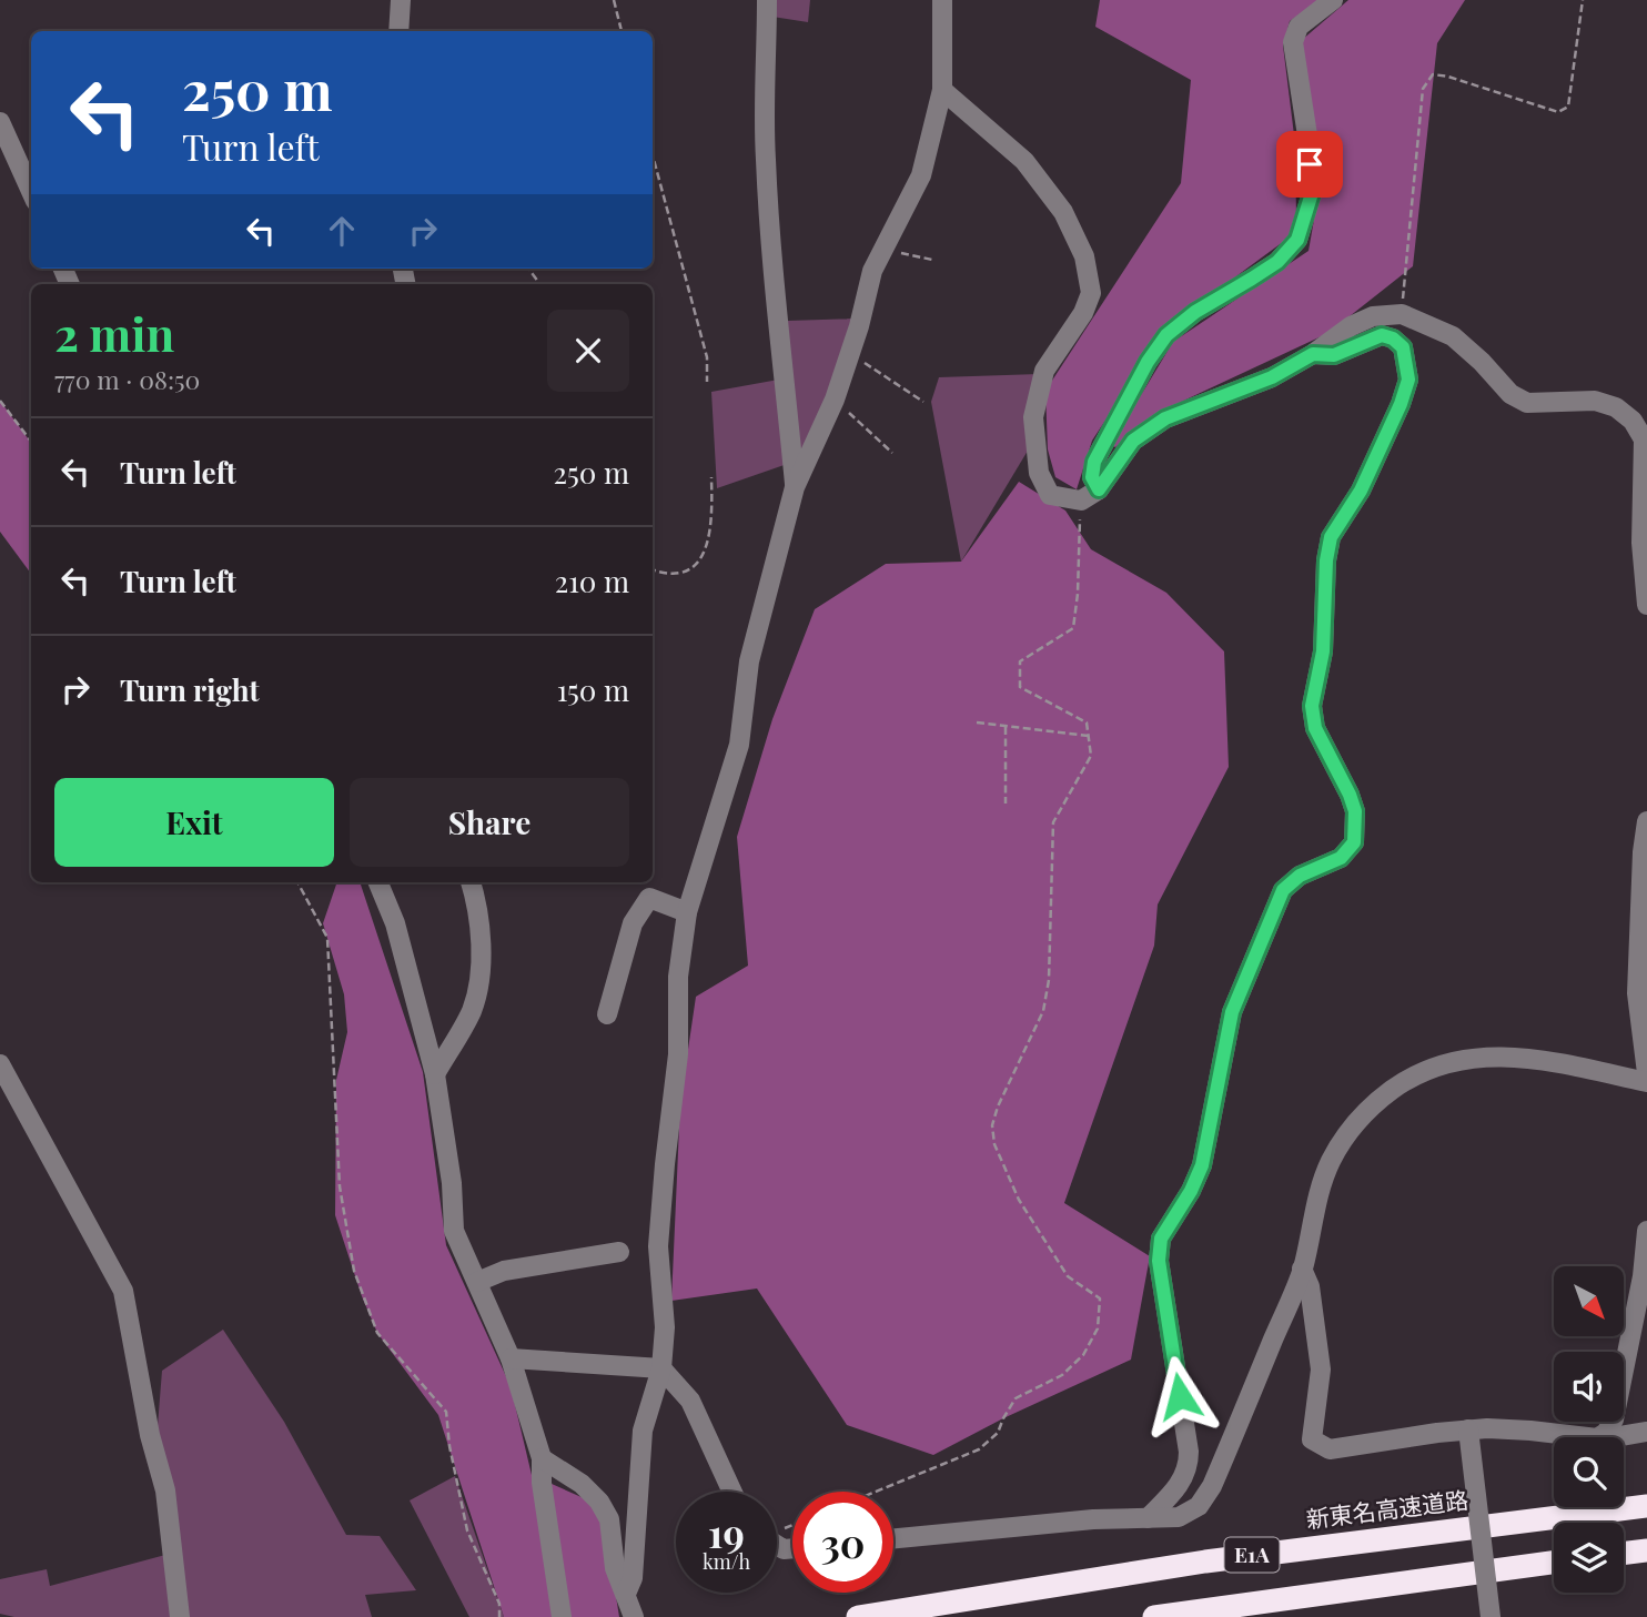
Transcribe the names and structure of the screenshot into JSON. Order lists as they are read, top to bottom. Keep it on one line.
{"streets":{"highway":["新東名高速道路","E1A"]},"north":"bottom right","page":{"turn":["250 m","Turn left"],"heading":["2 min","770 m · 08:50"],"list":[{"name":"Turn left","value":"250 m"},{"name":"Turn left","value":"210 m"},{"name":"Turn right","value":"150 m"}],"buttons":["Exit","Share"],"speed":"19 km/h","limit":"30"}}
